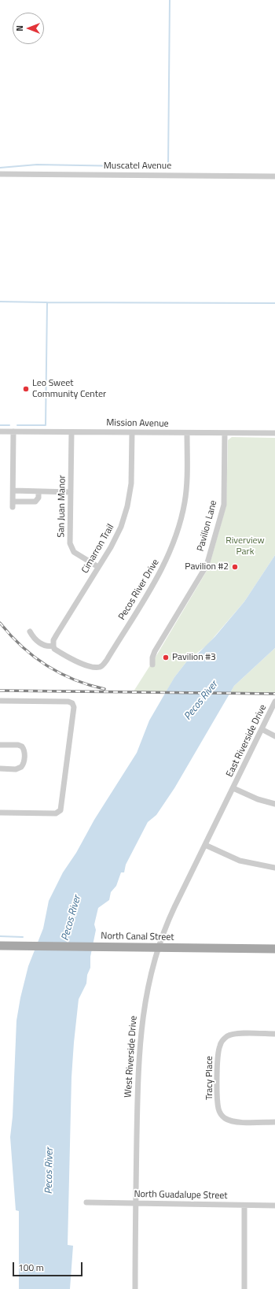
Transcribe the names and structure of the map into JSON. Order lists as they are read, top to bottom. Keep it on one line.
{"streets":{"main road":["North Canal Street"],"street":["Muscatel Avenue","Mission Avenue","San Juan Manor","Pavilion Lane","Cimarron Trail","Pecos River Drive","East Riverside Drive","West Riverside Drive","Tracy Place","North Guadalupe Street"]},"crossings":[["Mission Avenue","San Juan Manor"],["Mission Avenue","Pavilion Lane"],["Mission Avenue","Cimarron Trail"],["Mission Avenue","Pecos River Drive"],["San Juan Manor","Cimarron Trail"],["Cimarron Trail","Pecos River Drive"],["East Riverside Drive","West Riverside Drive"],["North Canal Street","West Riverside Drive"],["West Riverside Drive","North Guadalupe Street"]],"water":["Pecos River"],"parks":["Riverview Park"],"places":["Leo Sweet Community Center","Pavilion #2","Pavilion #3"],"scale_bar":"100 m","north":"left"}
